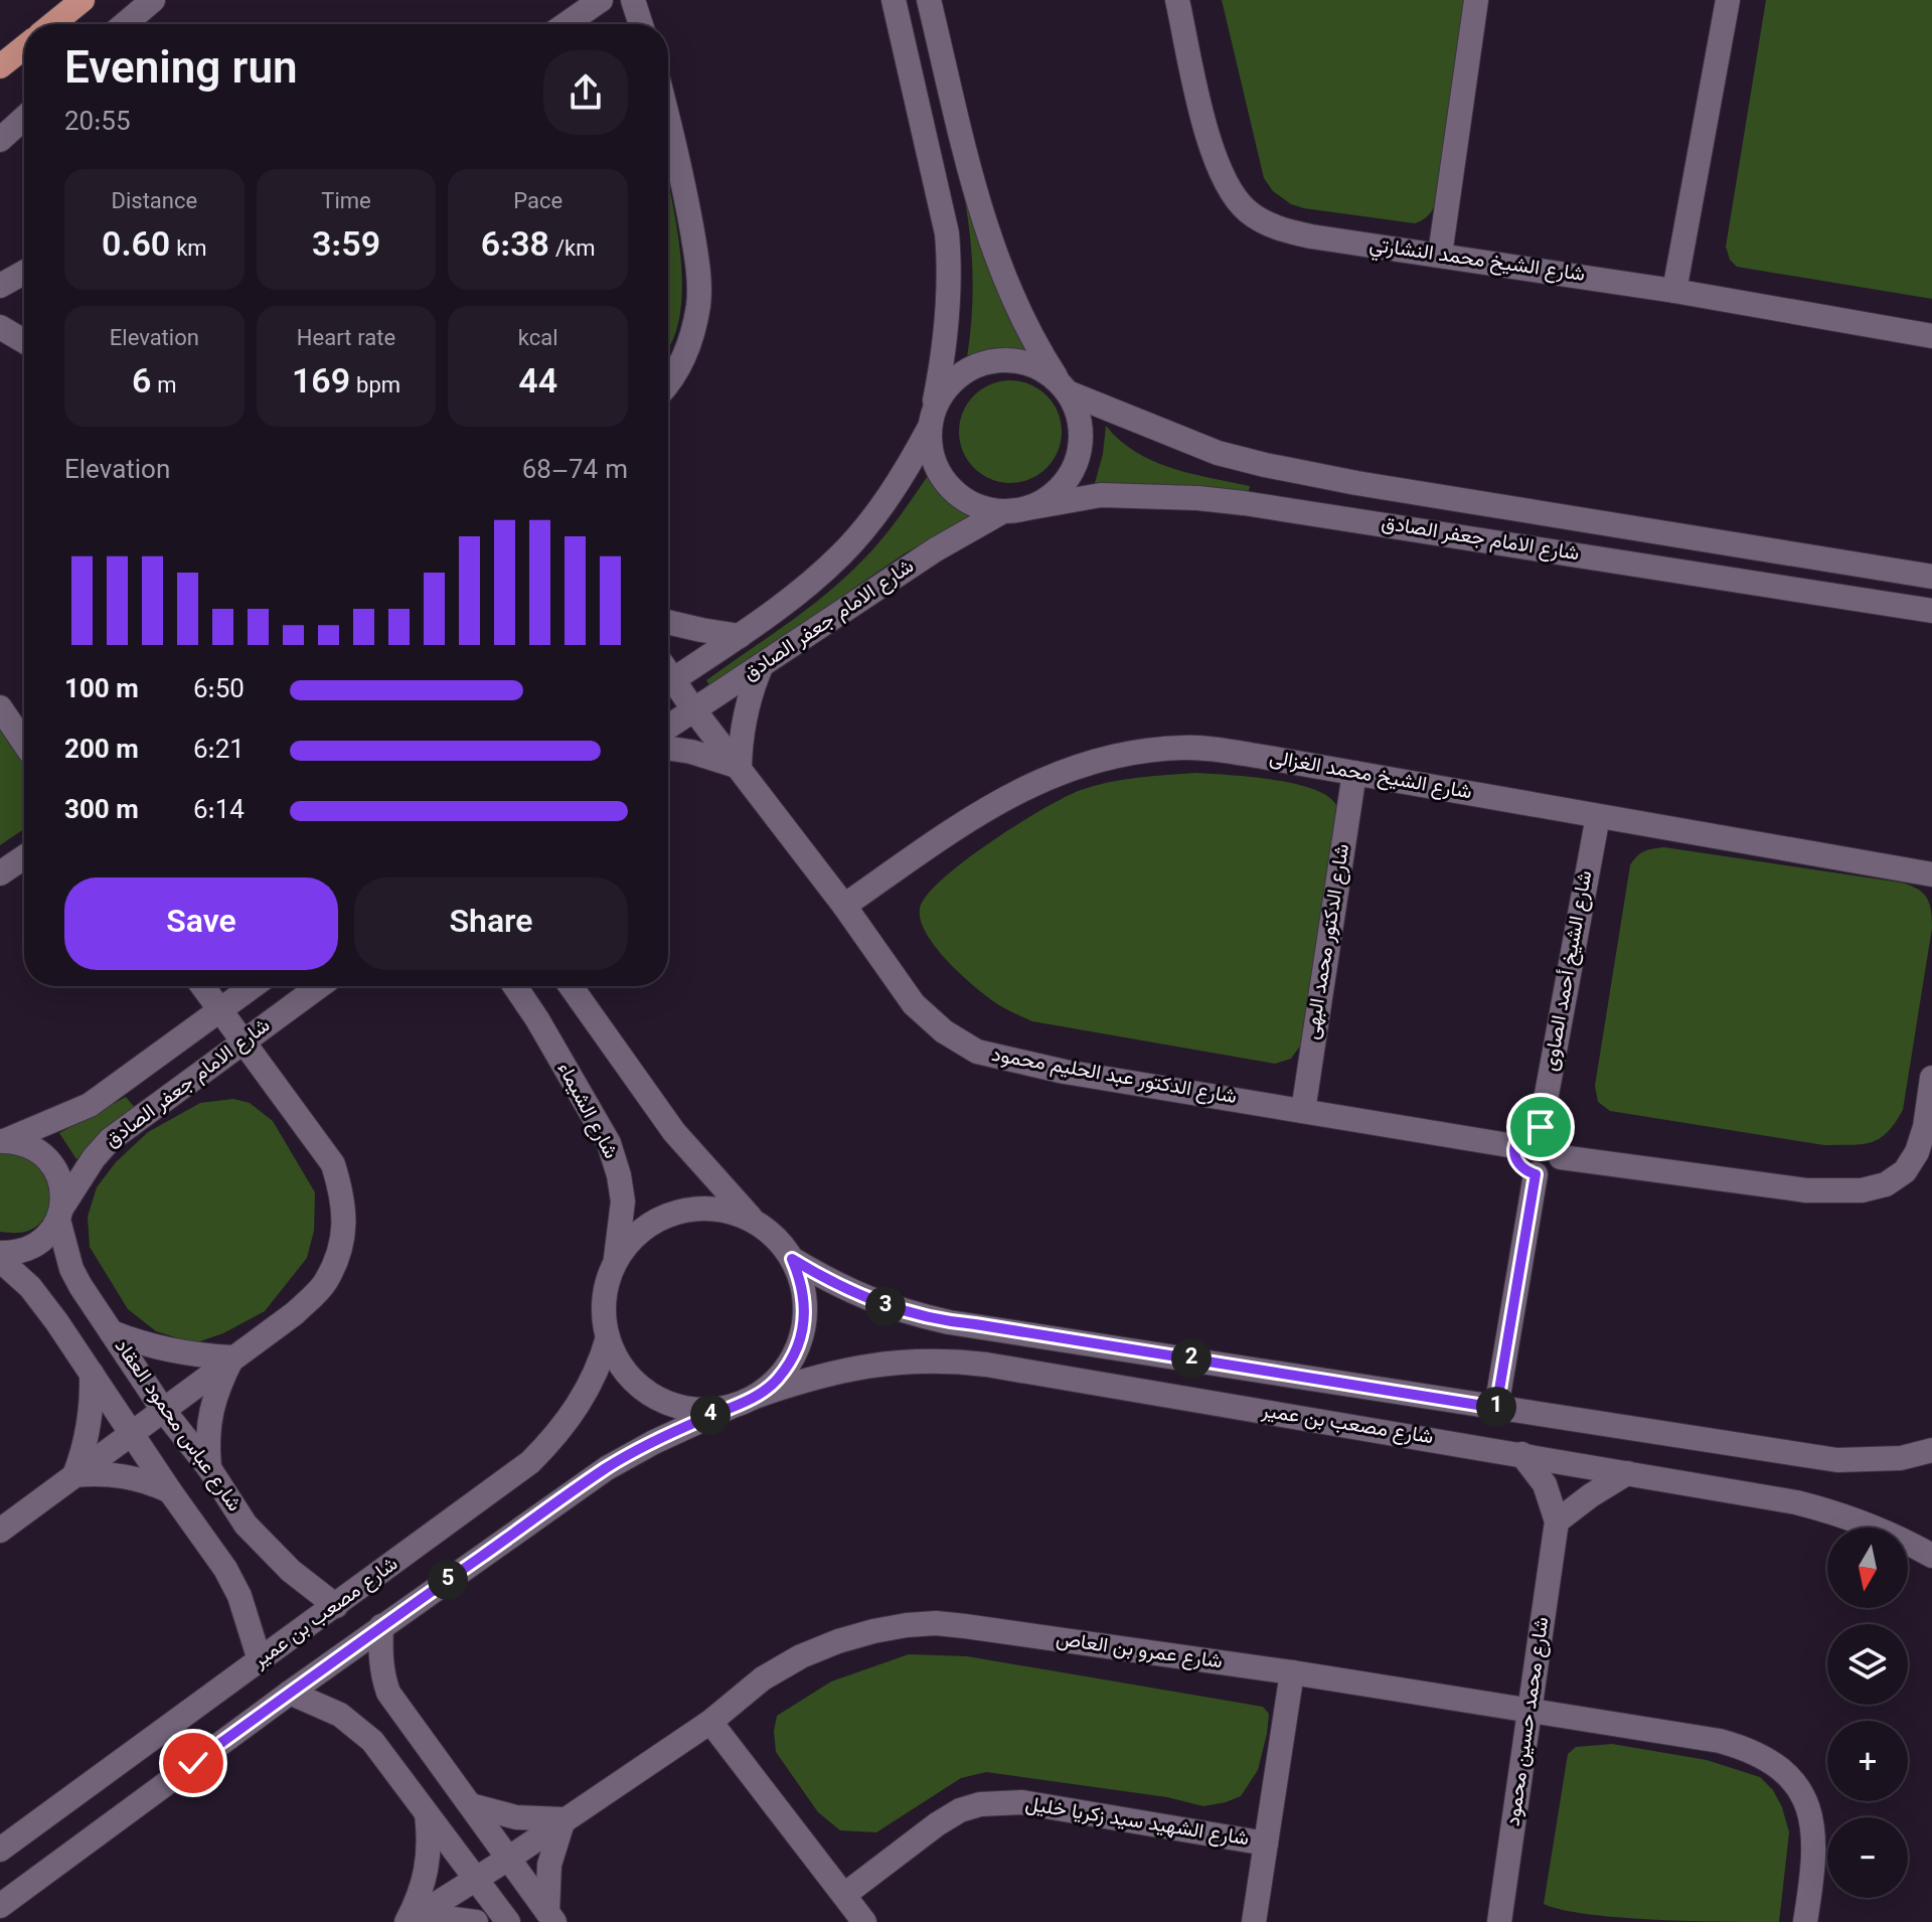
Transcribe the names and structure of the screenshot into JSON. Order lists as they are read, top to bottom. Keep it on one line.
{"streets":{"street":["شارع الشيخ محمد النشارتي","شارع الامام جعفر الصادق","شارع الشيخ محمد الغزالى","شارع الدكتور محمد البهى","شارع الشيخ أحمد الصاوى","شارع الدكتور عبد الحليم محمود","شارع الشيماء","شارع مصعب بن عمير","شارع عباس محمود العقاد","شارع عمرو بن العاص","شارع محمد حسين محمود","شارع الشهيد سيد زكريا خليل"]},"crossings":[["شارع الامام جعفر الصادق","شارع الدكتور عبد الحليم محمود"],["شارع الامام جعفر الصادق","شارع عباس محمود العقاد"],["شارع الشيخ محمد الغزالى","شارع الدكتور محمد البهى"],["شارع الشيخ محمد الغزالى","شارع الشيخ أحمد الصاوى"],["شارع الشيخ محمد الغزالى","شارع الدكتور عبد الحليم محمود"],["شارع الدكتور محمد البهى","شارع الدكتور عبد الحليم محمود"],["شارع الشيخ أحمد الصاوى","شارع الدكتور عبد الحليم محمود"],["شارع الشيماء","شارع مصعب بن عمير"],["شارع مصعب بن عمير","شارع عباس محمود العقاد"],["شارع مصعب بن عمير","شارع محمد حسين محمود"],["شارع عمرو بن العاص","شارع محمد حسين محمود"]],"north":"bottom","page":{"heading":["Evening run","20:55"],"stats":[["Distance","0.60 km"],["Time","3:59"],["Pace","6:38 /km"],["Elevation","6 m"],["Heart rate","169 bpm"],["kcal","44"]],"chart":["Elevation","68–74 m"],"list":[{"name":"100 m","note":"6:50"},{"name":"200 m","note":"6:21"},{"name":"300 m","note":"6:14"}],"buttons":["Save","Share"],"pins":["3","2","1","4","5"],"map_buttons":["+","−"]}}
